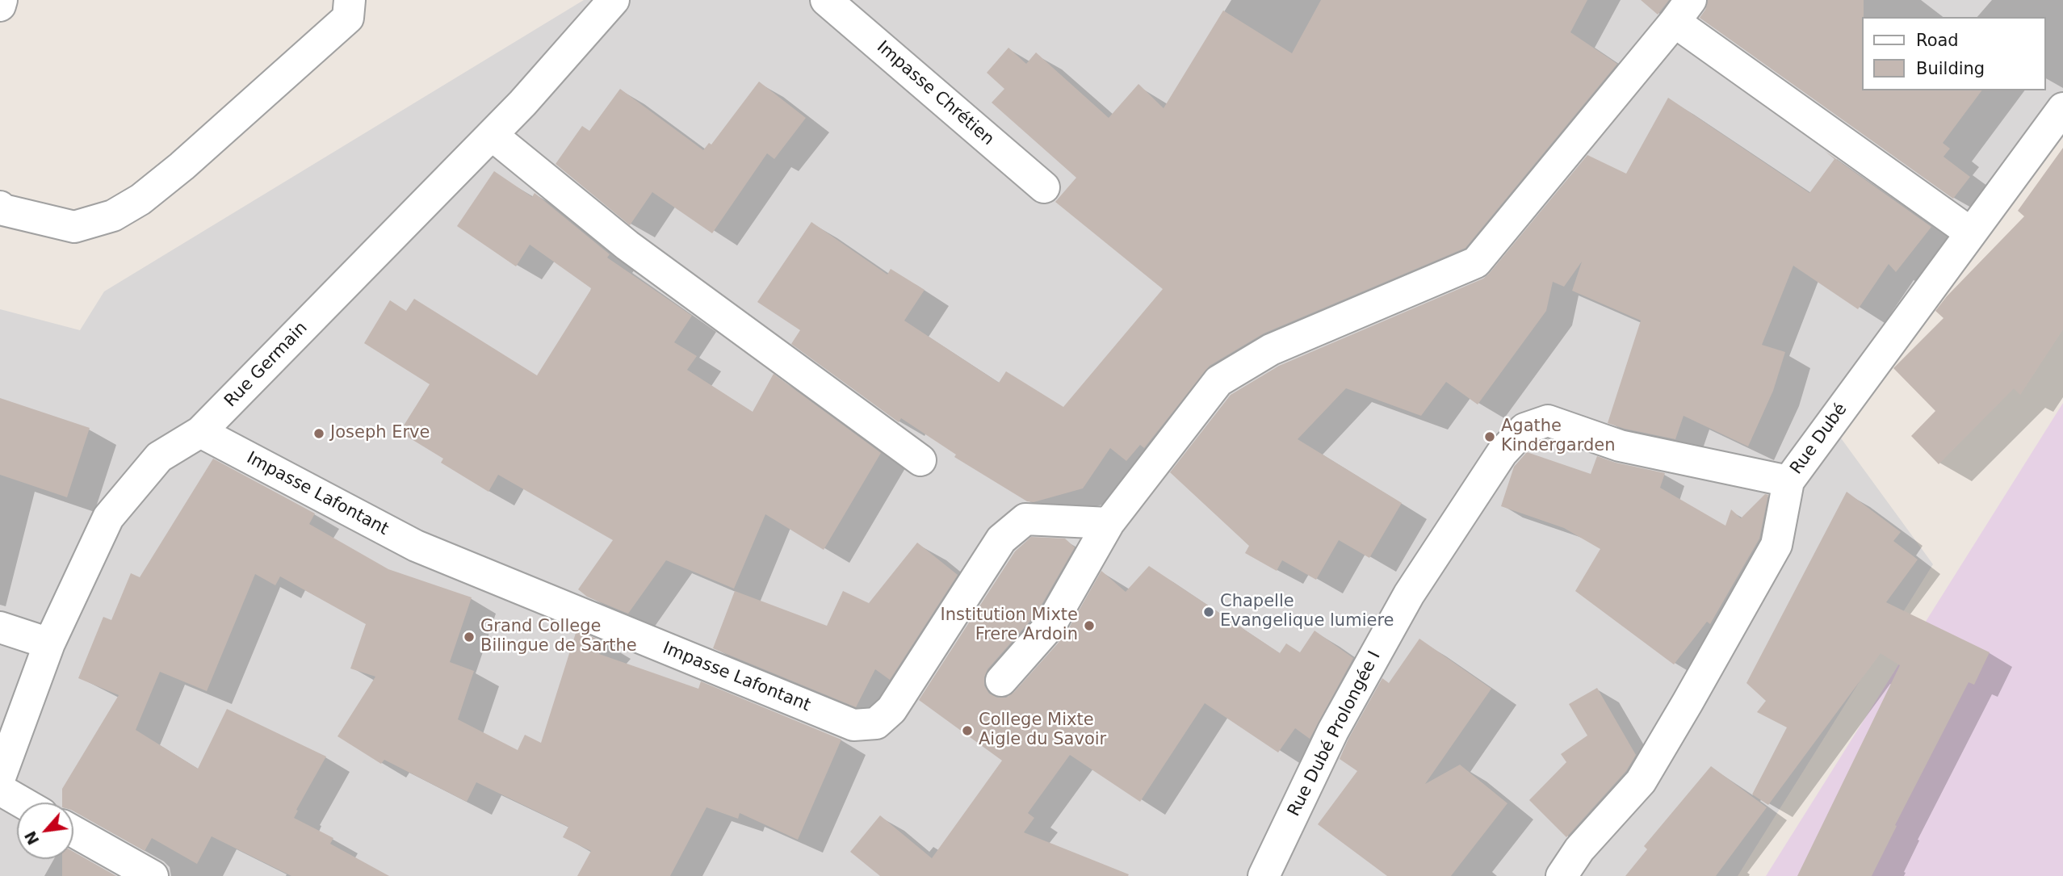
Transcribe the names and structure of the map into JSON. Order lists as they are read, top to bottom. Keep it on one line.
{"streets":{"street":["Impasse Chrétien","Rue Germain","Rue Dubé","Impasse Lafontant","Rue Dubé Prolongée I"]},"crossings":[["Rue Germain","Impasse Lafontant"],["Rue Dubé","Rue Dubé Prolongée I"]],"places":["Joseph Erve","Agathe Kindergarden","Chapelle Evangelique lumiere","Institution Mixte Frere Ardoin","Grand College Bilingue de Sarthe","College Mixte Aigle du Savoir"],"legend":["Road","Building"],"north":"bottom left"}
